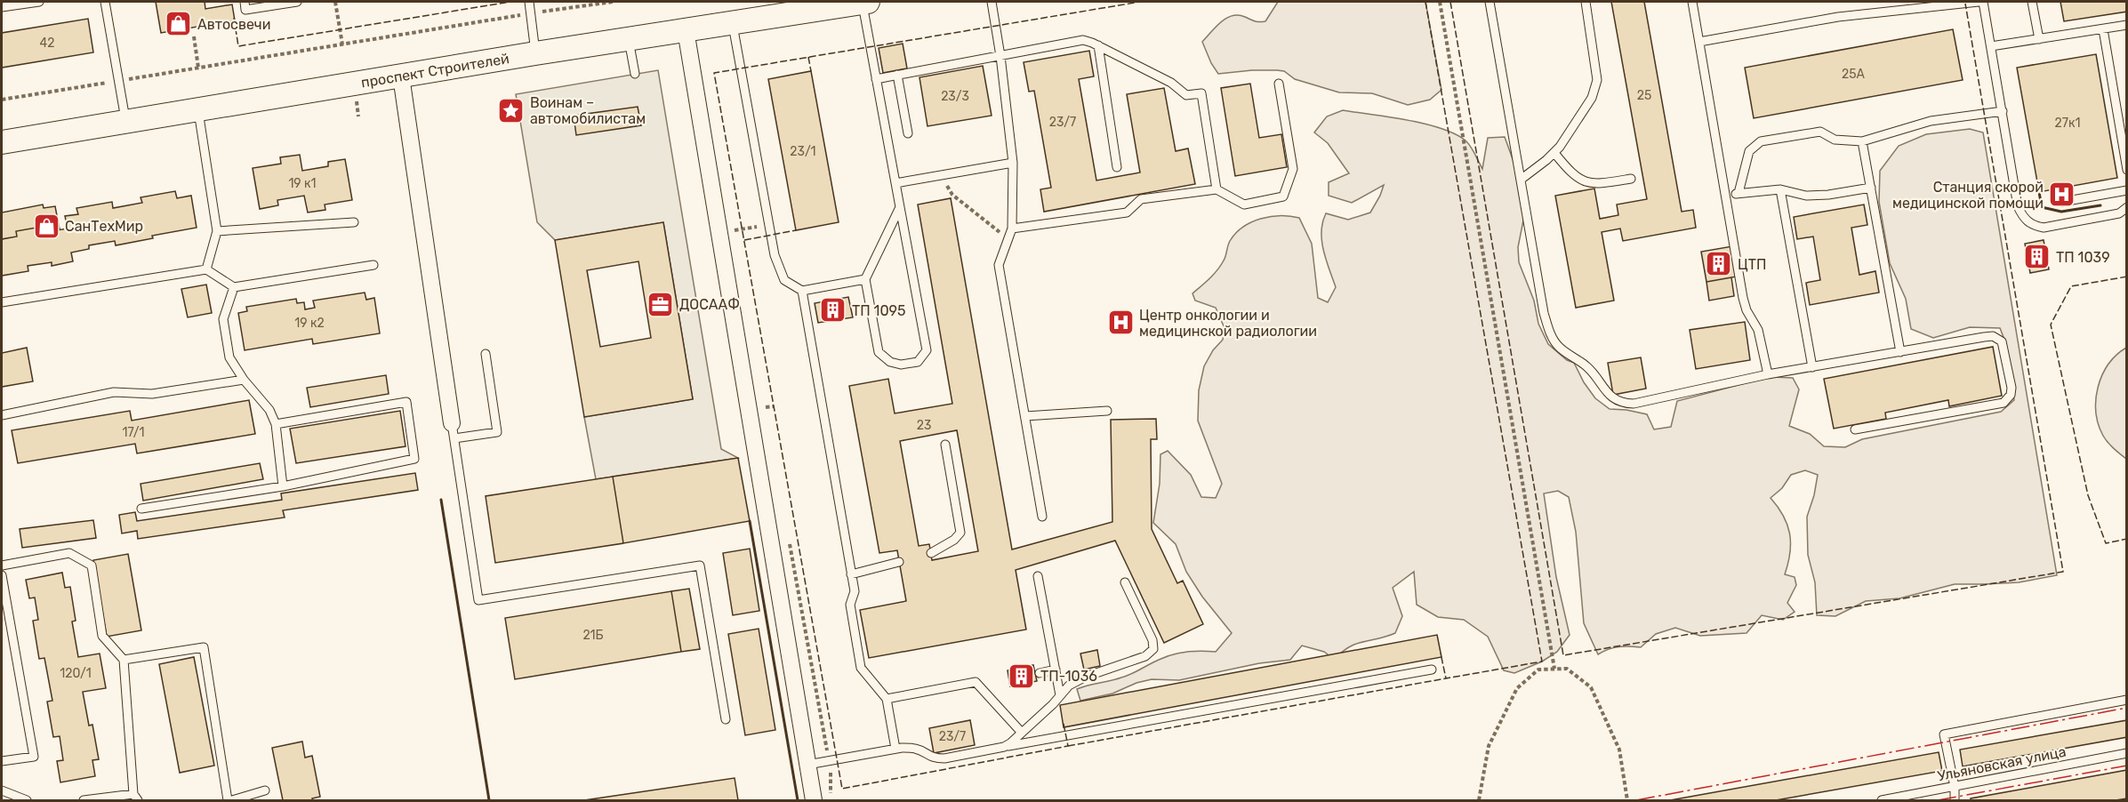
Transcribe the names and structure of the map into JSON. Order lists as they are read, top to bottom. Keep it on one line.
{"streets":{"main road":["проспект Строителей"],"lane":["Ульяновская улица"]},"places":{"shop":["Автосвечи","СанТехМир"],"place":["Воинам – автомобилистам"],"hospital":["Станция скорой медицинской помощи","Центр онкологии и медицинской радиологии"],"building":["ТП 1039","ЦТП","ТП 1095","ТП-1036"],"office":["ДОСААФ"]},"house_numbers":["42","25А","25","23/3","23/7","27к1","23/1","19 к1","19 к2","23","17/1","21Б","120/1","23/7"]}
